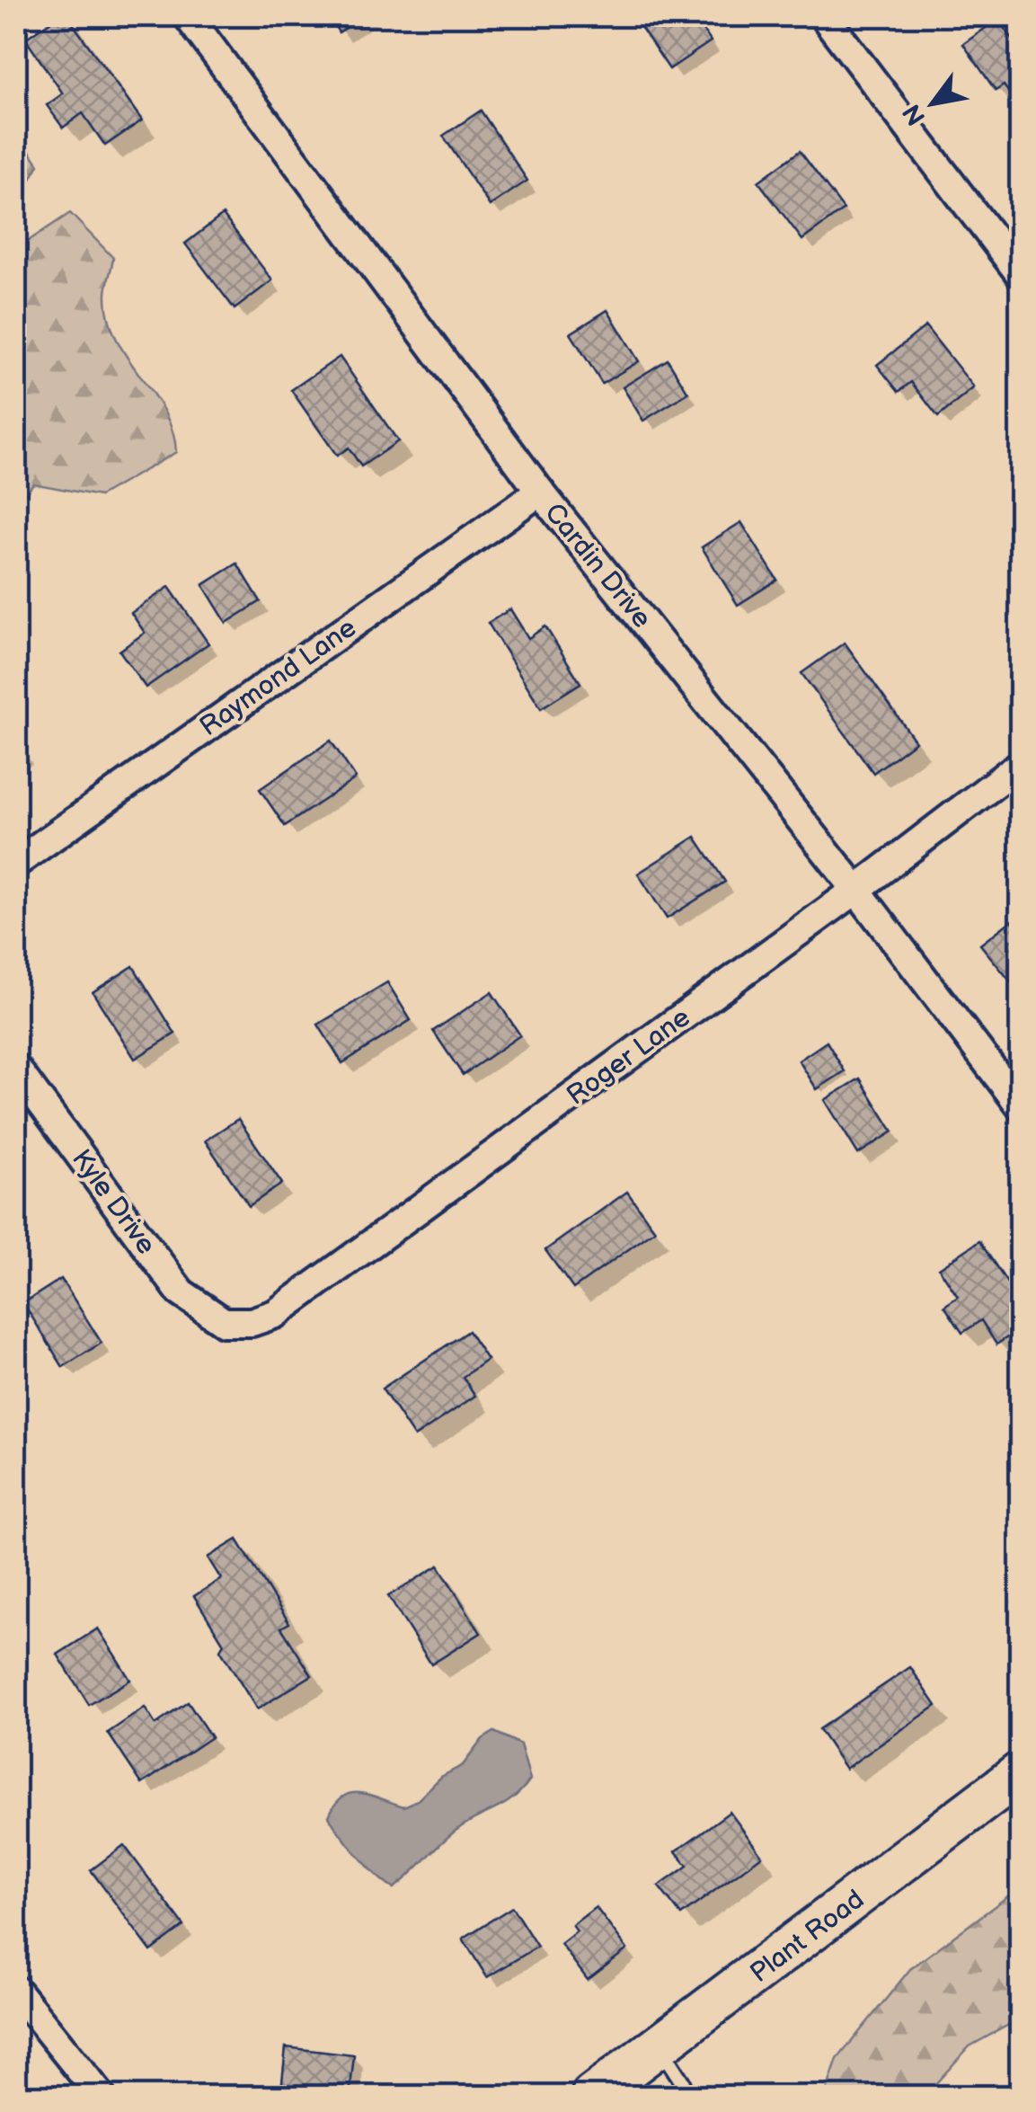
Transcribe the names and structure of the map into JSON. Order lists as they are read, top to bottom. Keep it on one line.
{"streets":{"street":["Cardin Drive","Raymond Lane","Roger Lane","Kyle Drive","Plant Road"]},"crossings":[["Cardin Drive","Raymond Lane"],["Cardin Drive","Roger Lane"],["Roger Lane","Kyle Drive"]],"north":"bottom left"}
